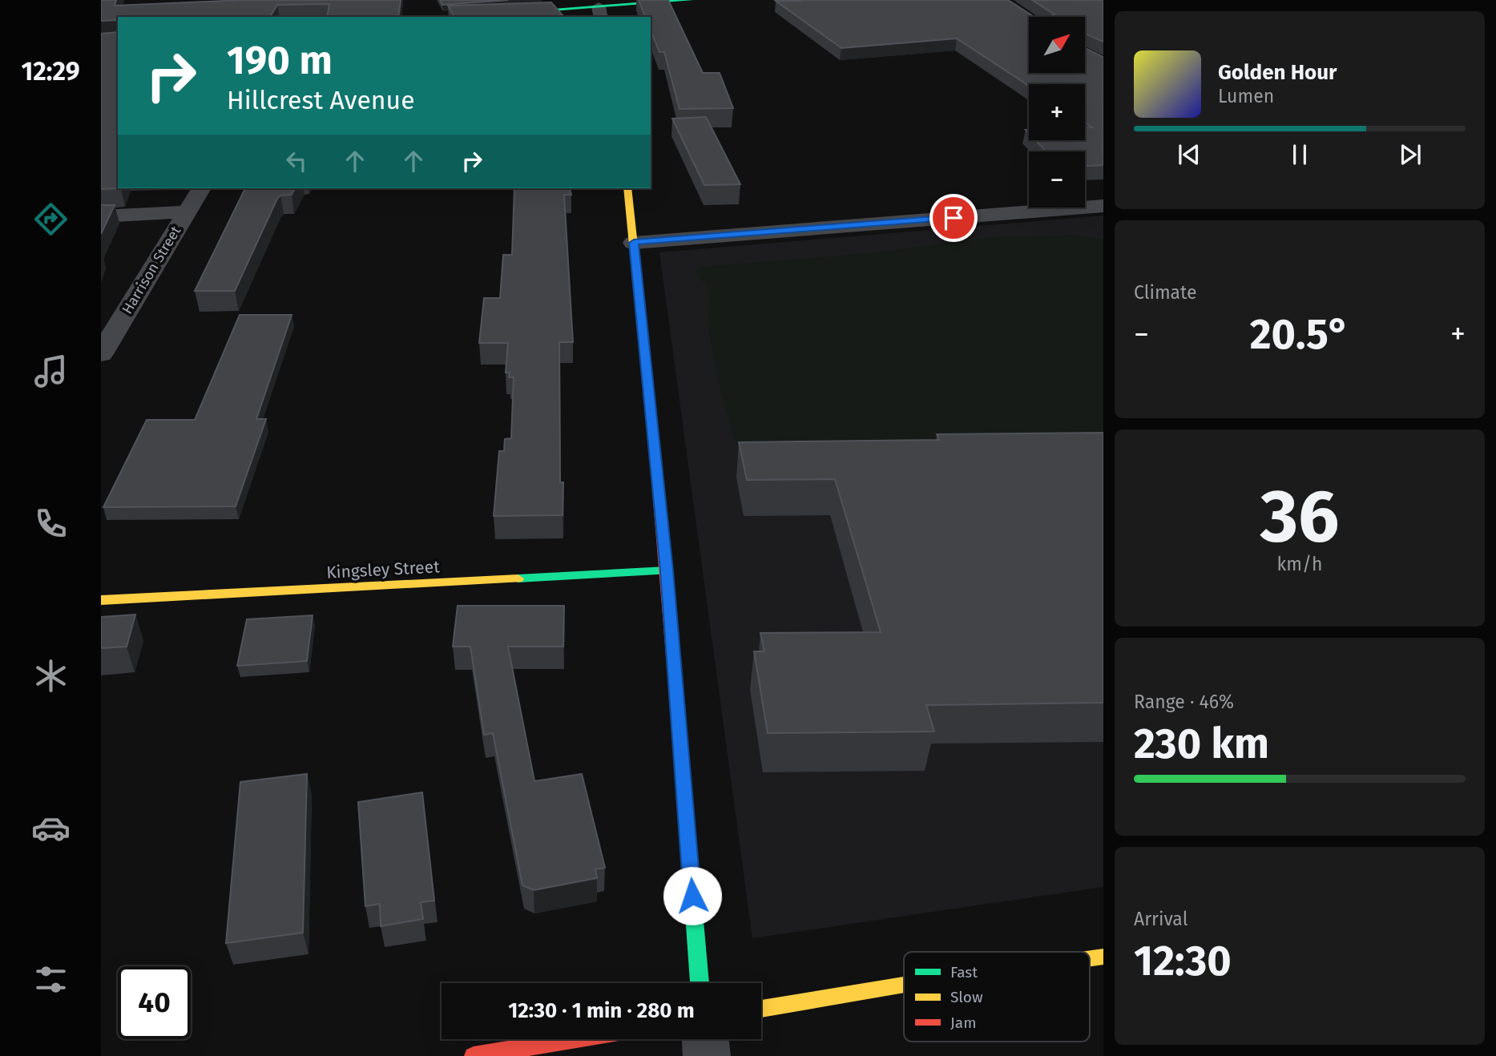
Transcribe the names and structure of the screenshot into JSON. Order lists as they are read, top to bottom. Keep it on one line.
{"streets":{"street":["Harrison Street","Kingsley Street"]},"legend":["Fast","Slow","Jam"],"north":"top right","page":{"tabs":"12:29","map_buttons":["+","−"],"turn":["190 m","Hillcrest Avenue"],"song":["Golden Hour","Lumen"],"tile":["Climate",["36","km/h"],["Range · 46%","230 km"],["Arrival","12:30"]],"heat":["−","20.5°","+"],"limit":"40","trip":"12:30 · 1 min · 280 m"}}
